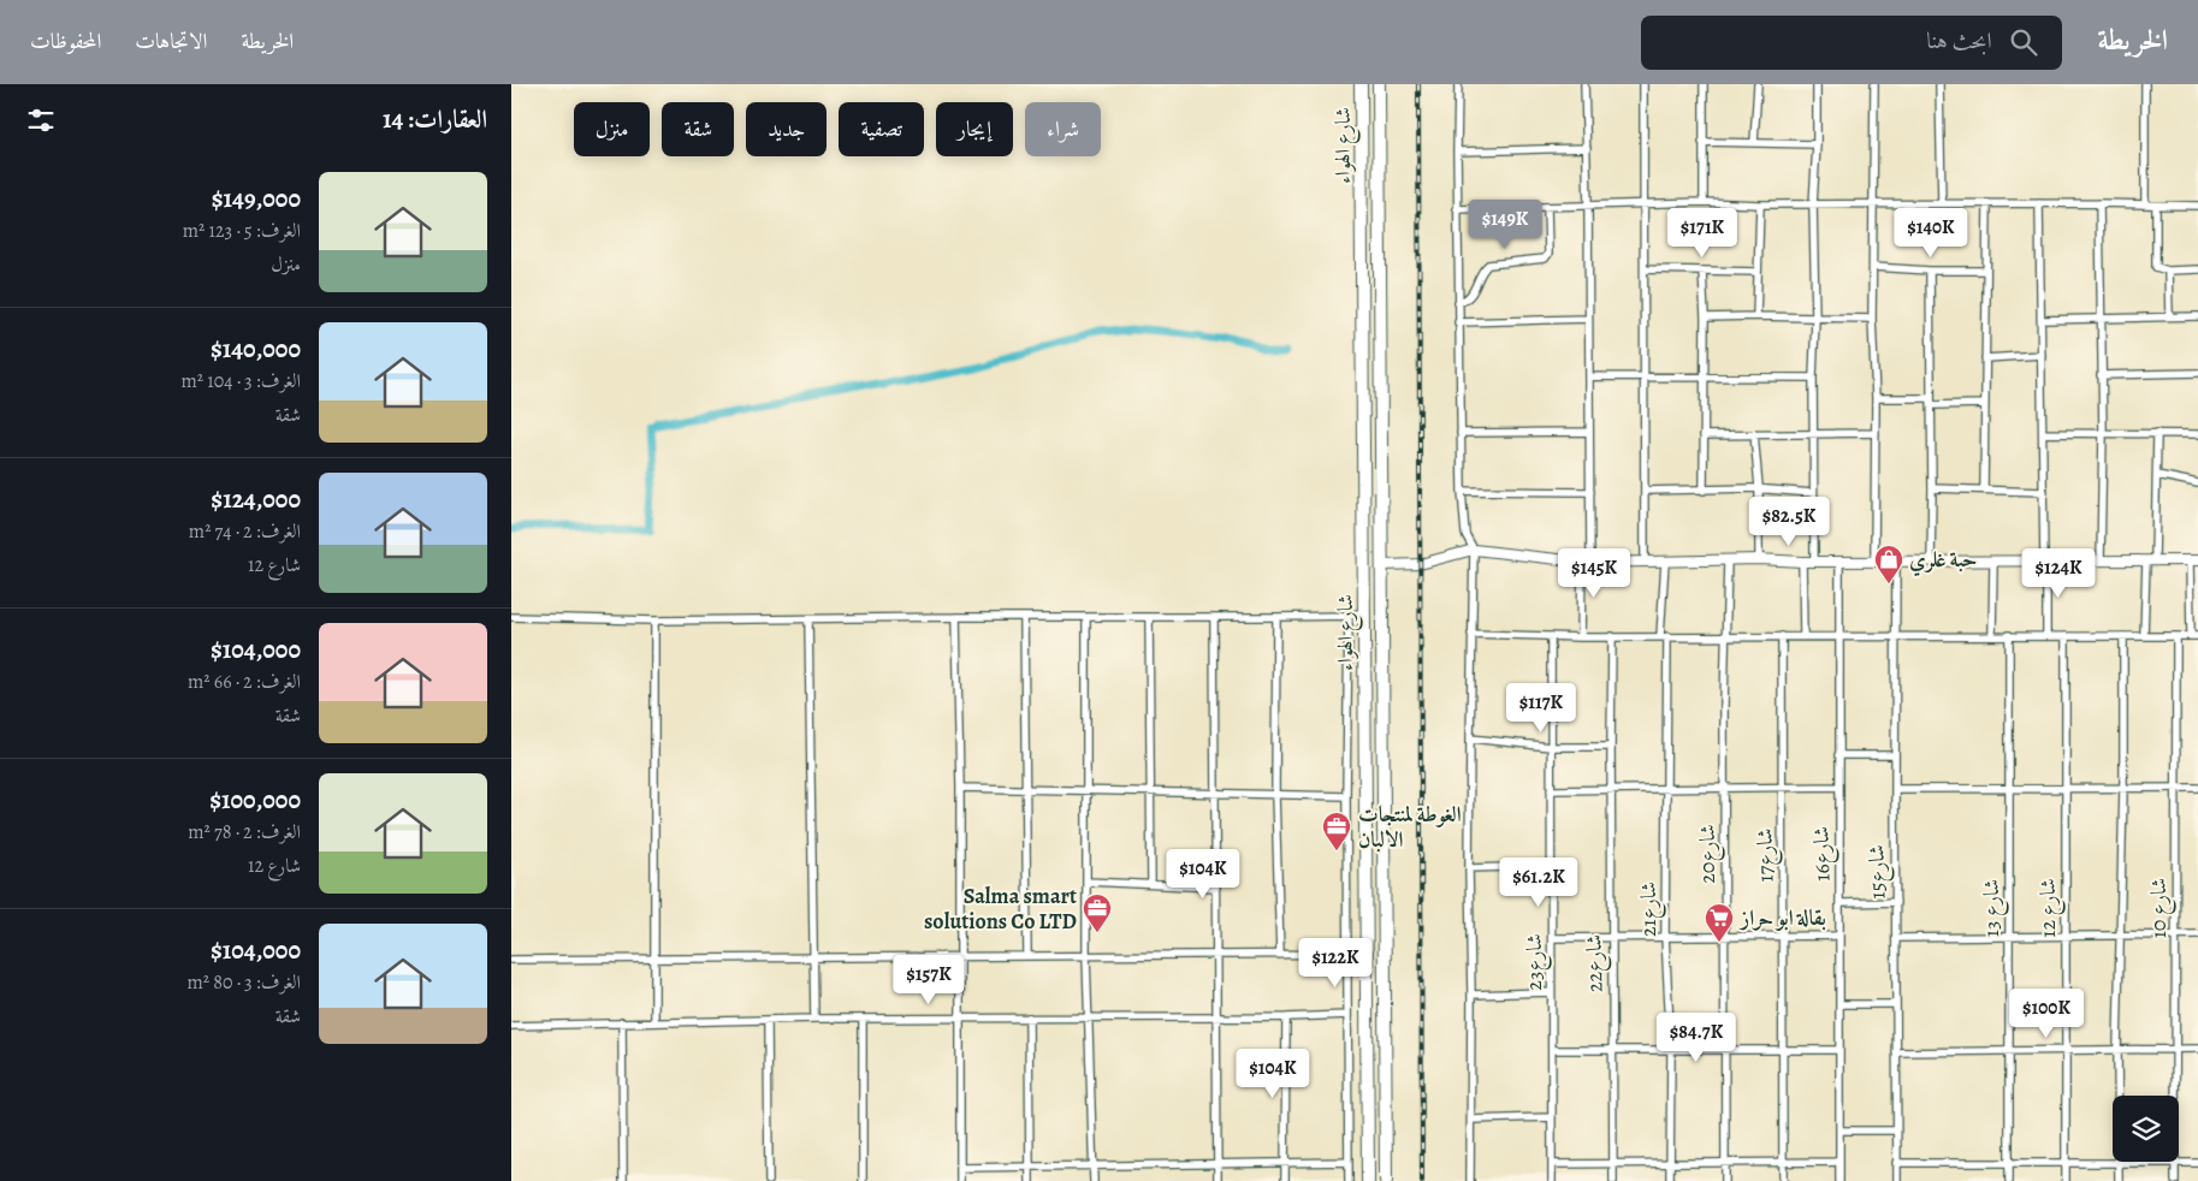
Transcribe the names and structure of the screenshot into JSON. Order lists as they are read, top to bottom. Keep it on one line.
{"streets":{"highway":["شارع الهواء"],"street":["شارع20","شارع16","شارع17","شارع15","شارع 13","شارع 12","شارع 10","شارع21","شارع23","شارع22"]},"places":{"shop":["حبة غلري"],"office":["الغوطة لمنتجات الالبان","Salma smart solutions Co LTD"],"supermarket":["بقالة ابو حراز"]},"page":{"header":"الخريطة","search":"ابحث هنا","nav":["الخريطة","الاتجاهات","المحفوظات"],"heading":"العقارات: 14","chip":["شراء","إيجار","تصفية","جديد","شقة","منزل"],"list":[{"name":"$149,000","note":"الغرف: 5 · 123 m² · منزل"},{"name":"$140,000","note":"الغرف: 3 · 104 m² · شقة"},{"name":"$124,000","note":"الغرف: 2 · 74 m² · شارع 12"},{"name":"$104,000","note":"الغرف: 2 · 66 m² · شقة"},{"name":"$100,000","note":"الغرف: 2 · 78 m² · شارع 12"},{"name":"$104,000","note":"الغرف: 3 · 80 m² · شقة"}],"price":["$149K","$171K","$140K","$82.5K","$145K","$124K","$117K","$104K","$61.2K","$122K","$157K","$100K","$84.7K","$104K"]}}
